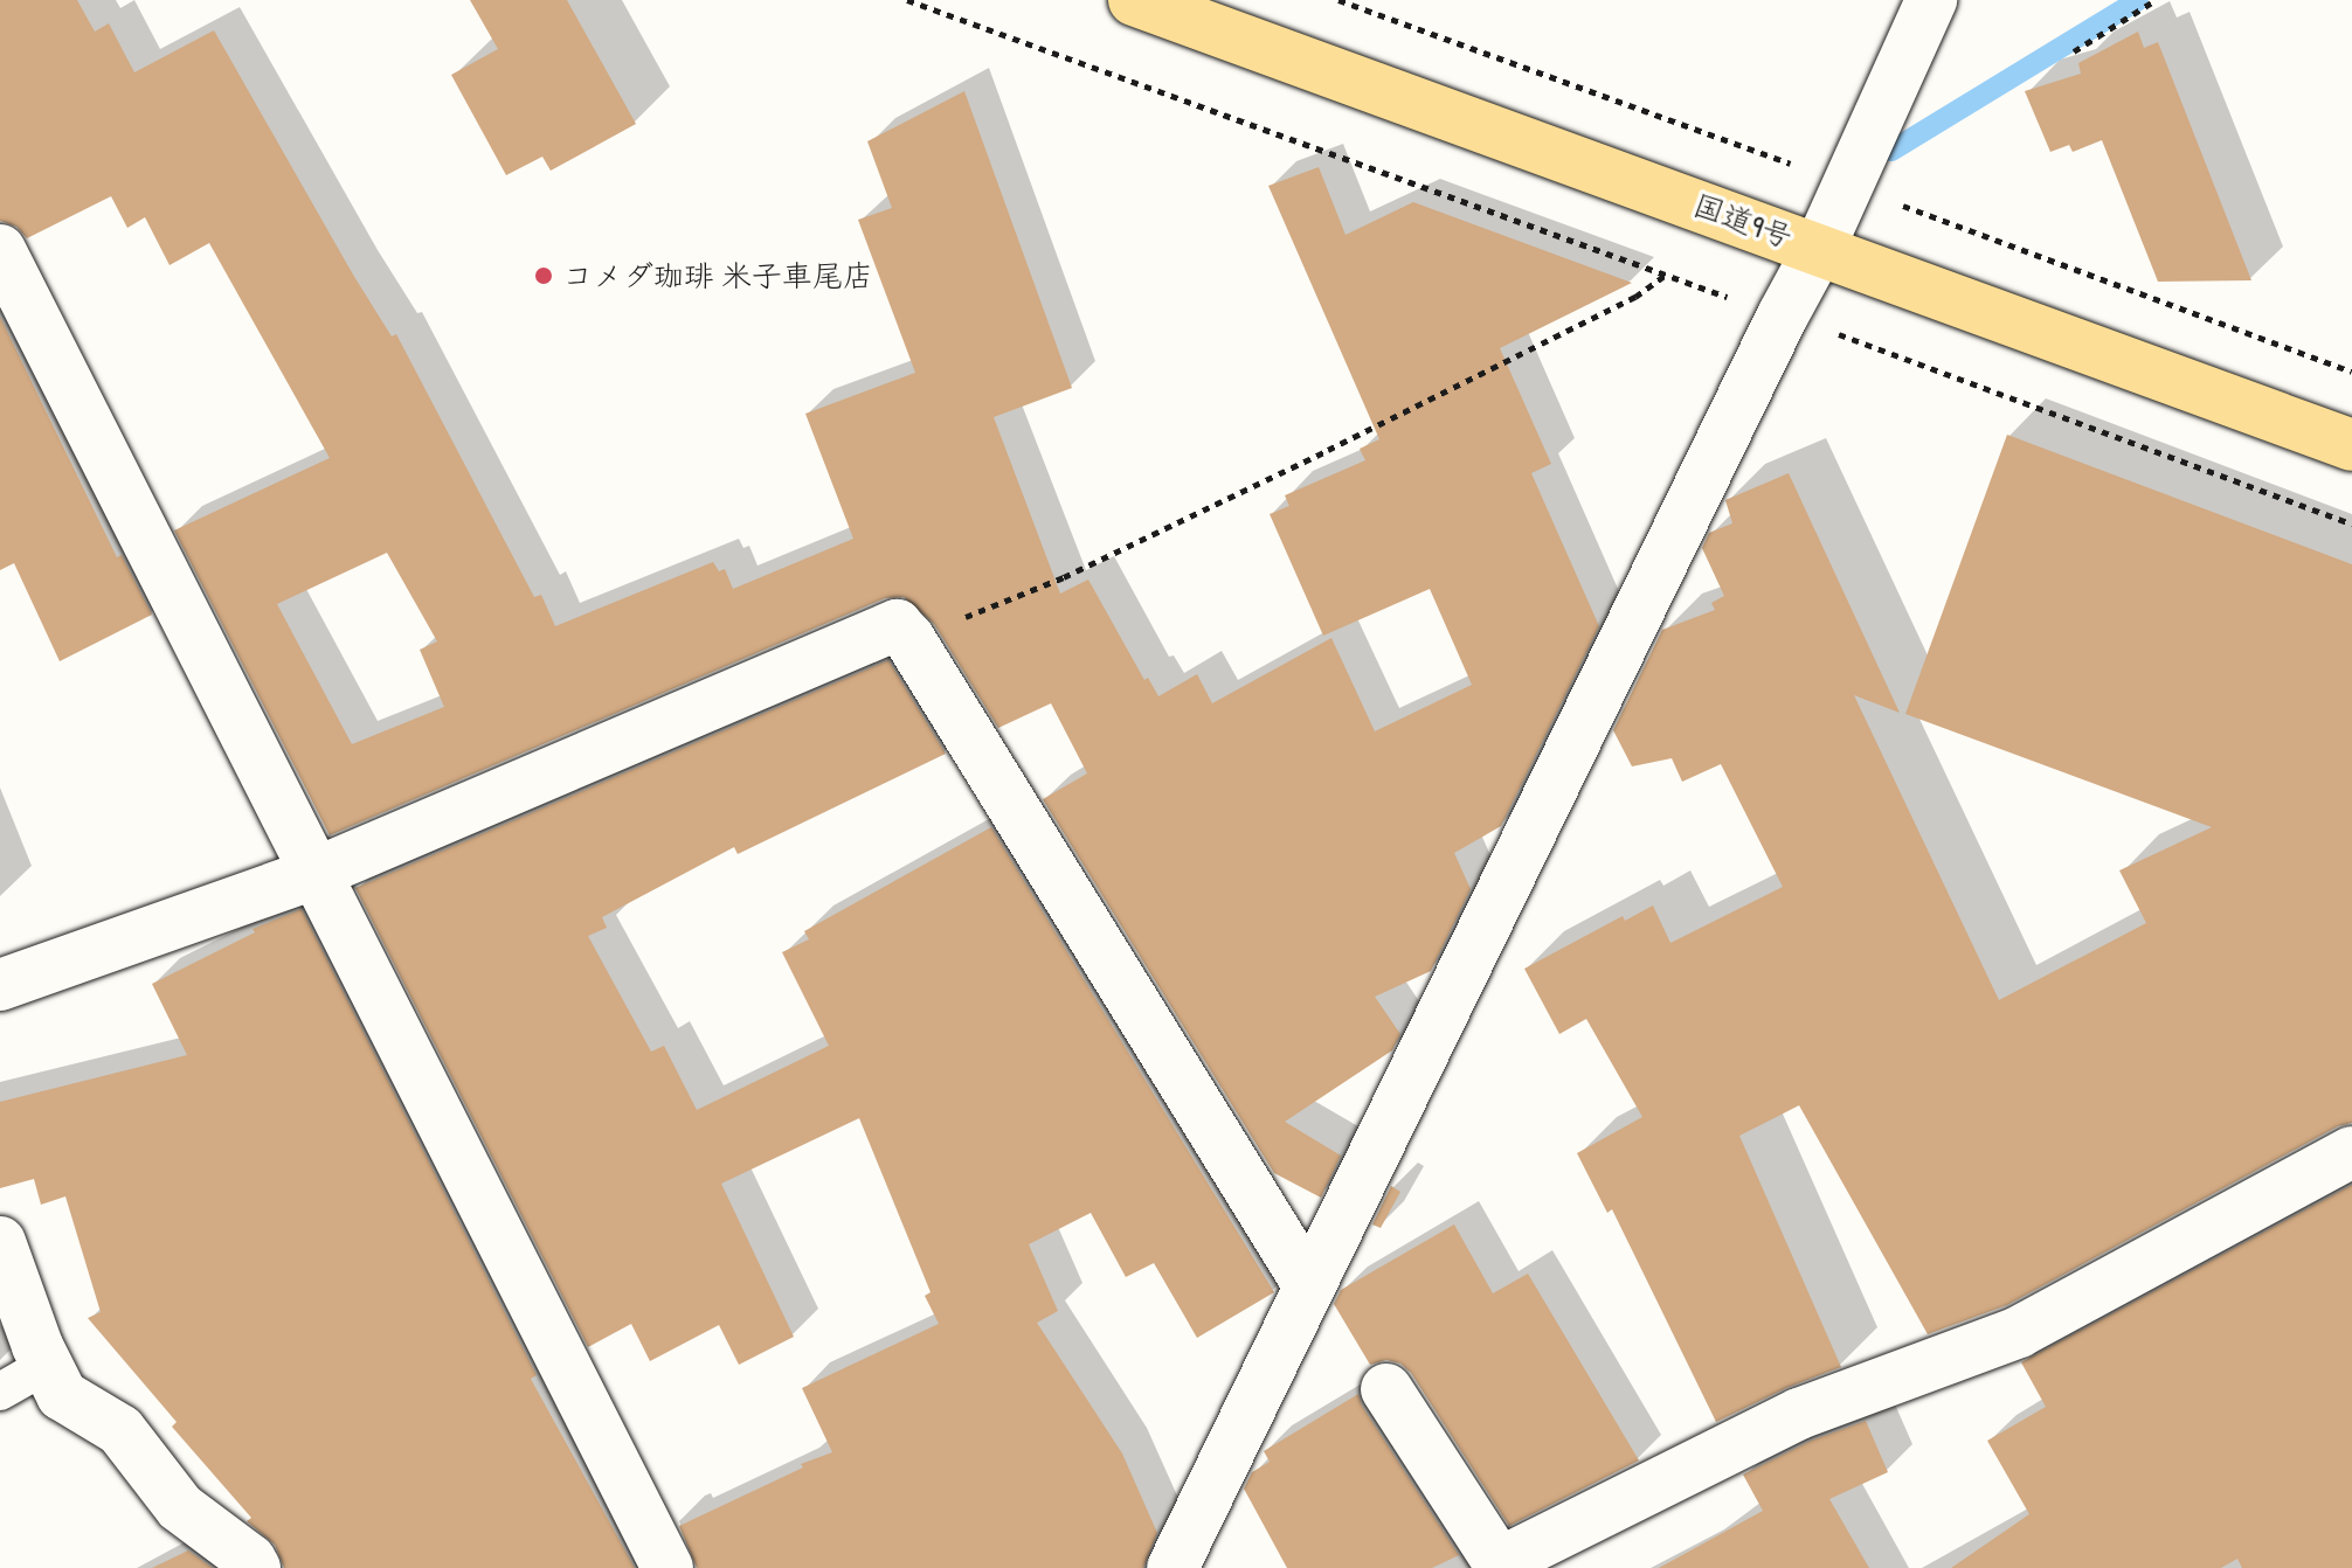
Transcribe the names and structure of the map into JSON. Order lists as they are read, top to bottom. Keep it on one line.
{"streets":{"highway":["国道9号"]},"places":["コメダ珈琲 米子車尾店"]}
